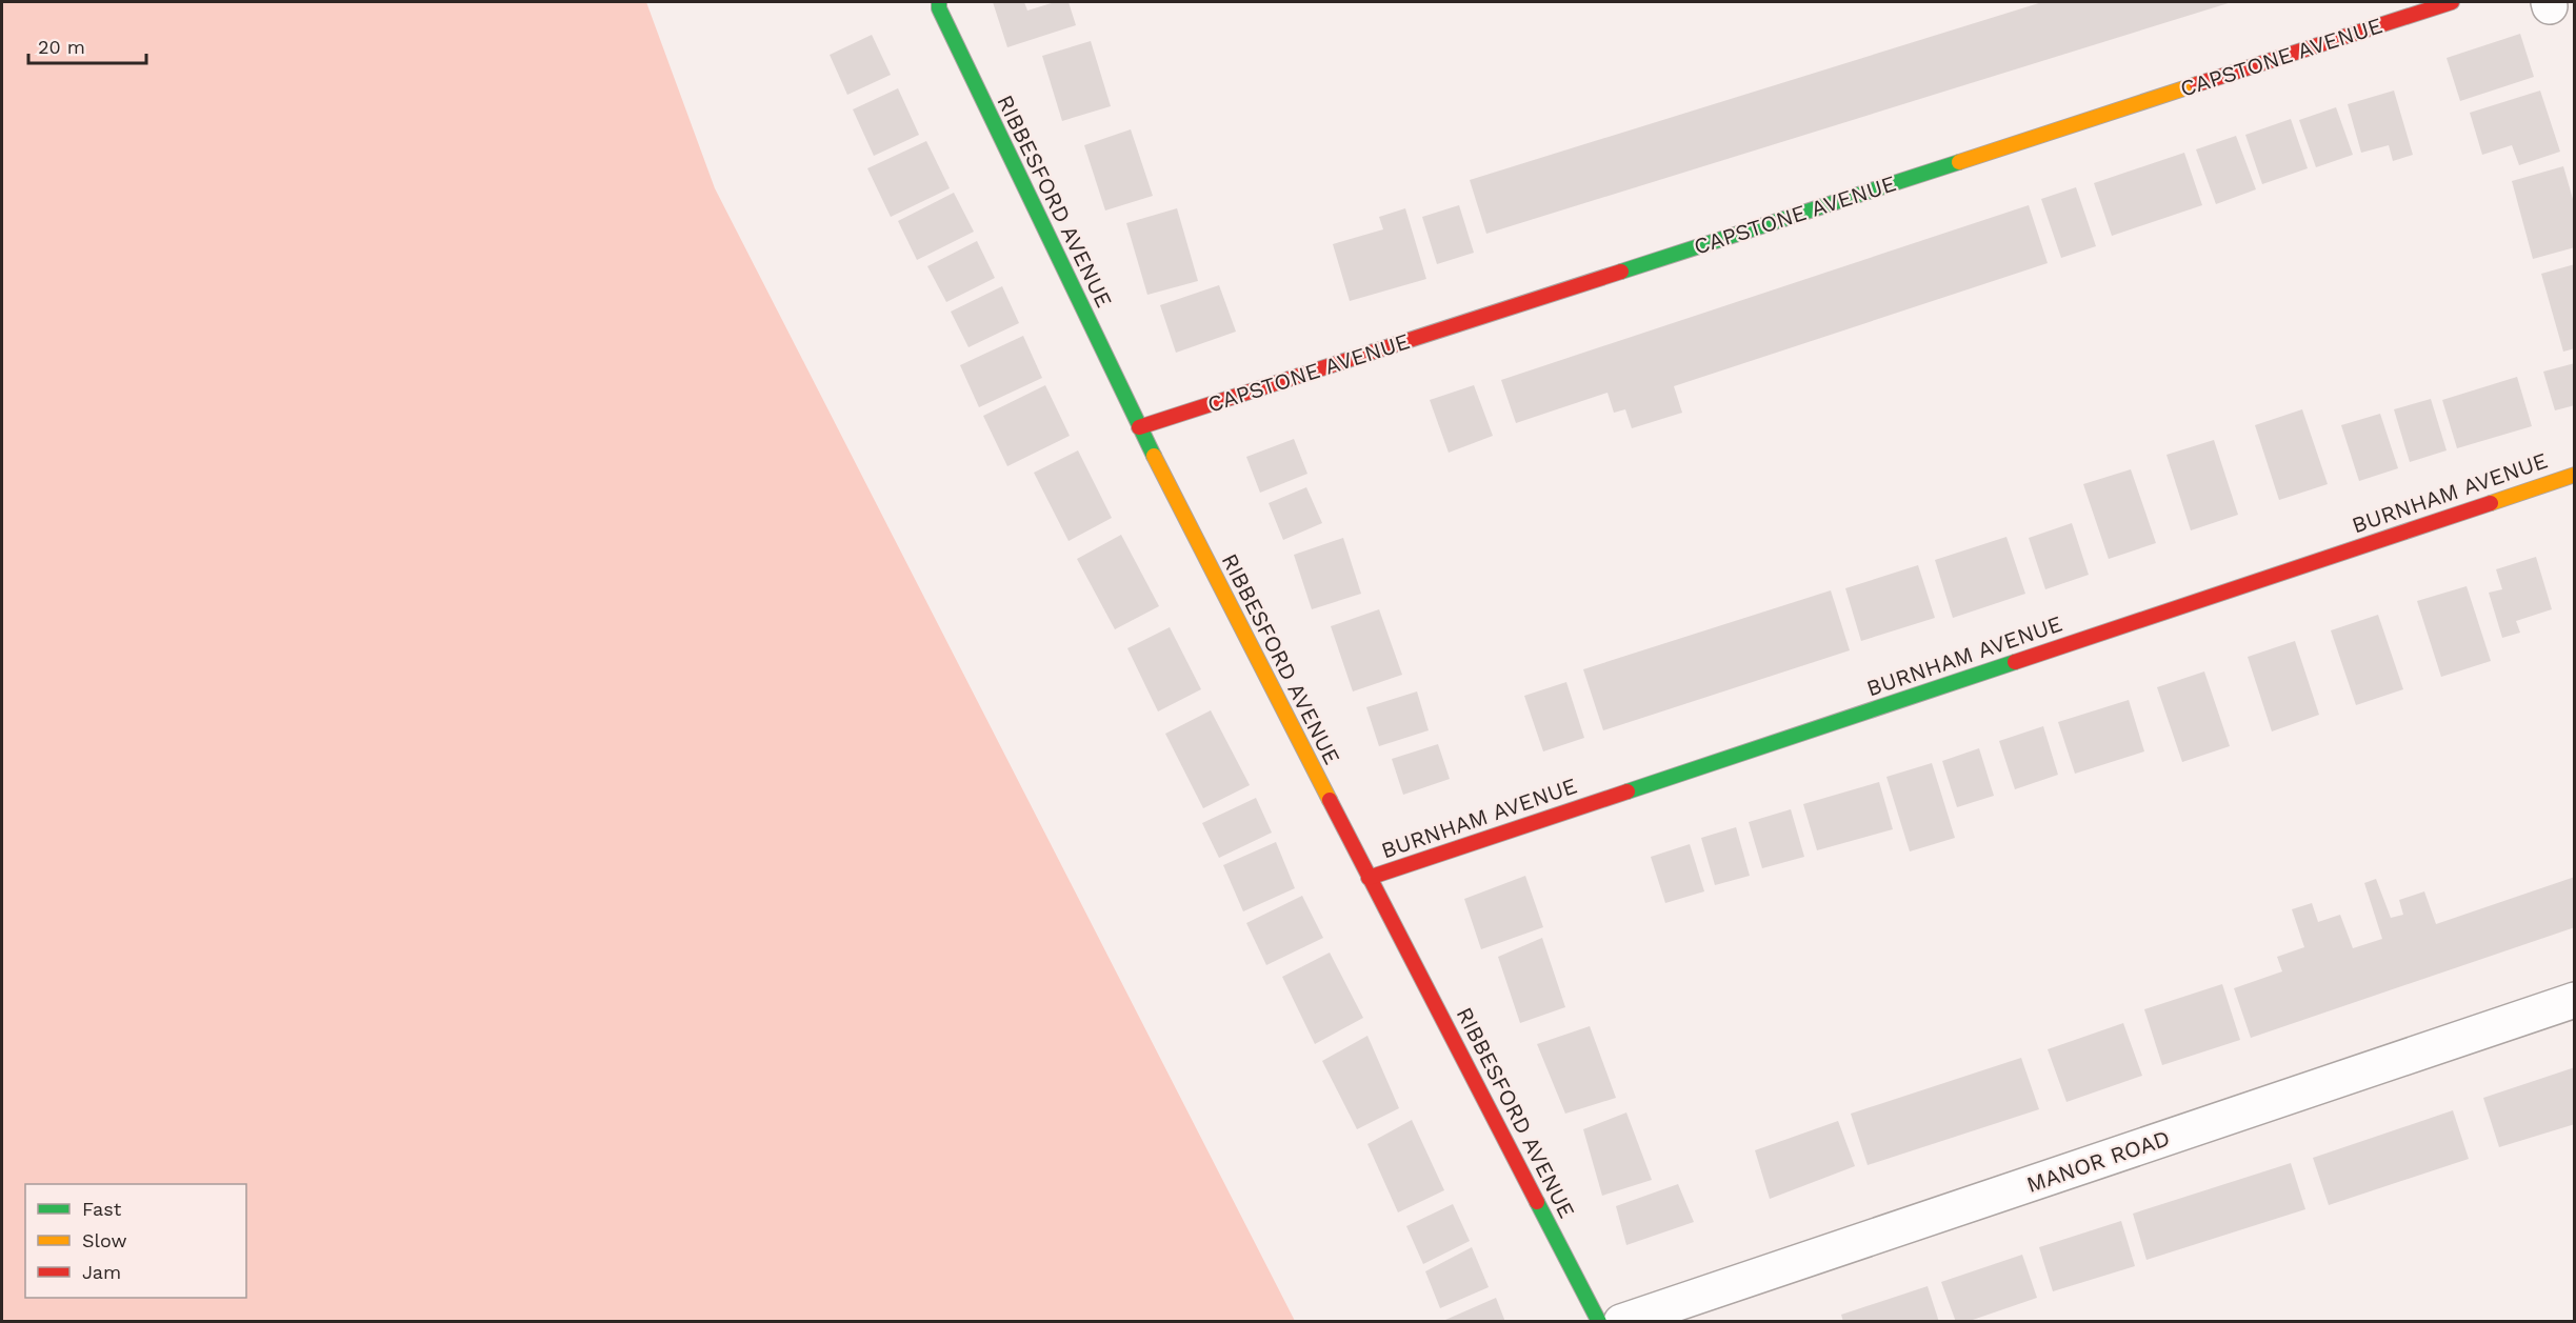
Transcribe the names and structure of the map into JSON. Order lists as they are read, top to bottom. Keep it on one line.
{"streets":{"street":["CAPSTONE AVENUE","RIBBESFORD AVENUE","BURNHAM AVENUE","MANOR ROAD"]},"crossings":[["CAPSTONE AVENUE","RIBBESFORD AVENUE"],["RIBBESFORD AVENUE","BURNHAM AVENUE"]],"legend":["Fast","Slow","Jam"],"scale_bar":"20 m"}
